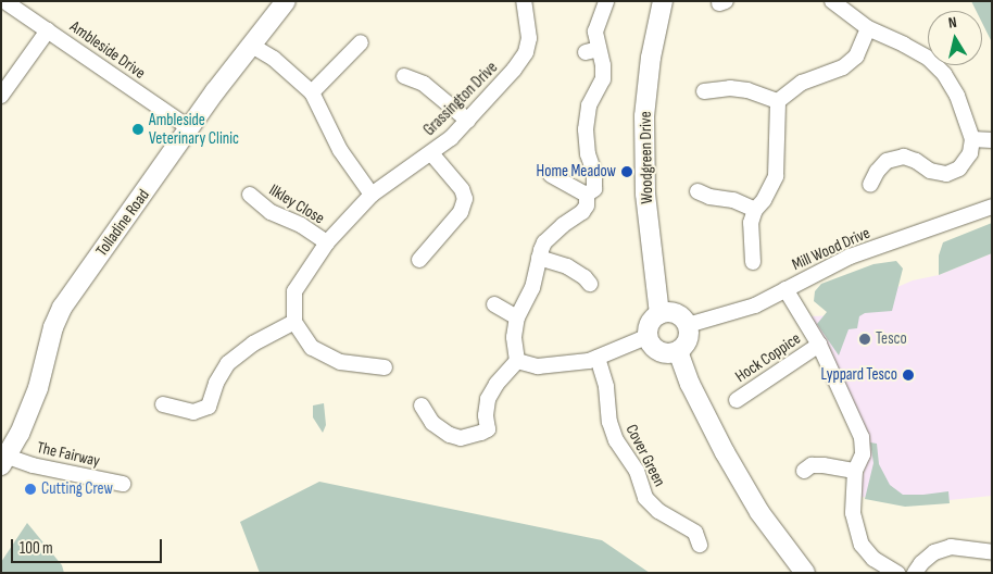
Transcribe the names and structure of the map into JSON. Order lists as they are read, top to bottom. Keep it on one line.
{"streets":{"main road":["Woodgreen Drive","Tolladine Road"],"street":["Ambleside Drive","Grassington Drive","Ilkley Close","Mill Wood Drive","Hock Coppice","The Fairway","Cover Green"]},"crossings":[["Ambleside Drive","Tolladine Road"],["Grassington Drive","Ilkley Close"],["Woodgreen Drive","Mill Wood Drive"],["Tolladine Road","The Fairway"]],"places":["Ambleside Veterinary Clinic","Home Meadow","Tesco","Lyppard Tesco","Cutting Crew"],"scale_bar":"100 m","north":"top"}
